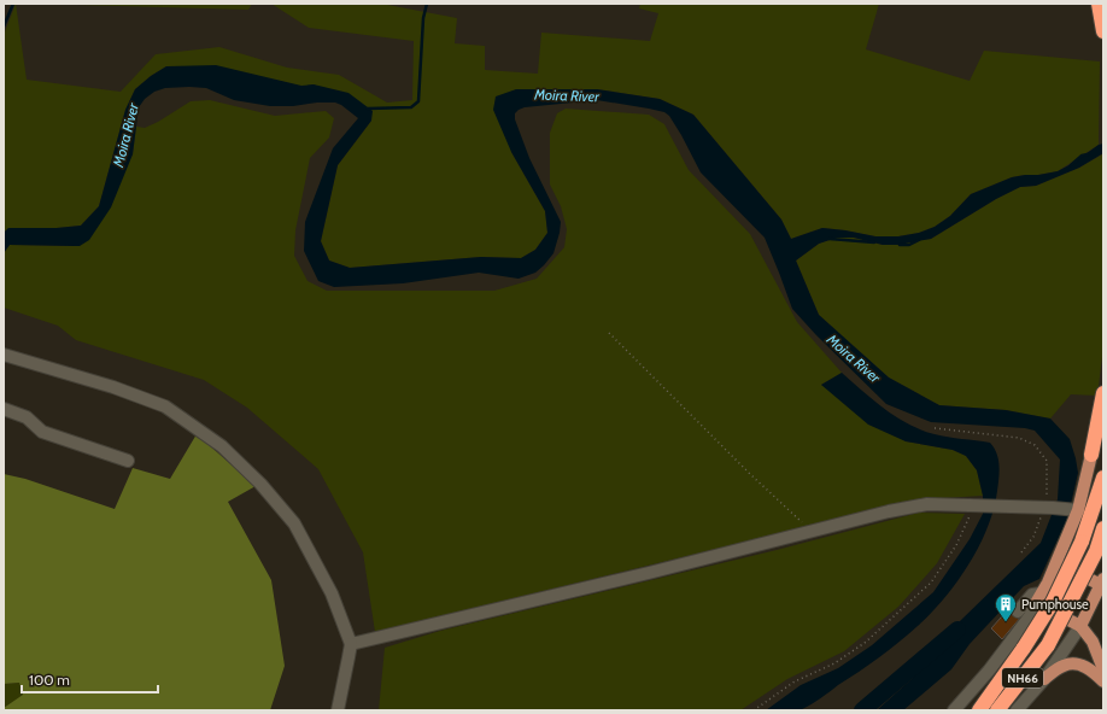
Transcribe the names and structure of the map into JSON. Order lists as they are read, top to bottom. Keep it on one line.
{"streets":{"highway":["NH66"]},"water":["Moira River"],"places":{"building":["Pumphouse"]},"scale_bar":"100 m"}
